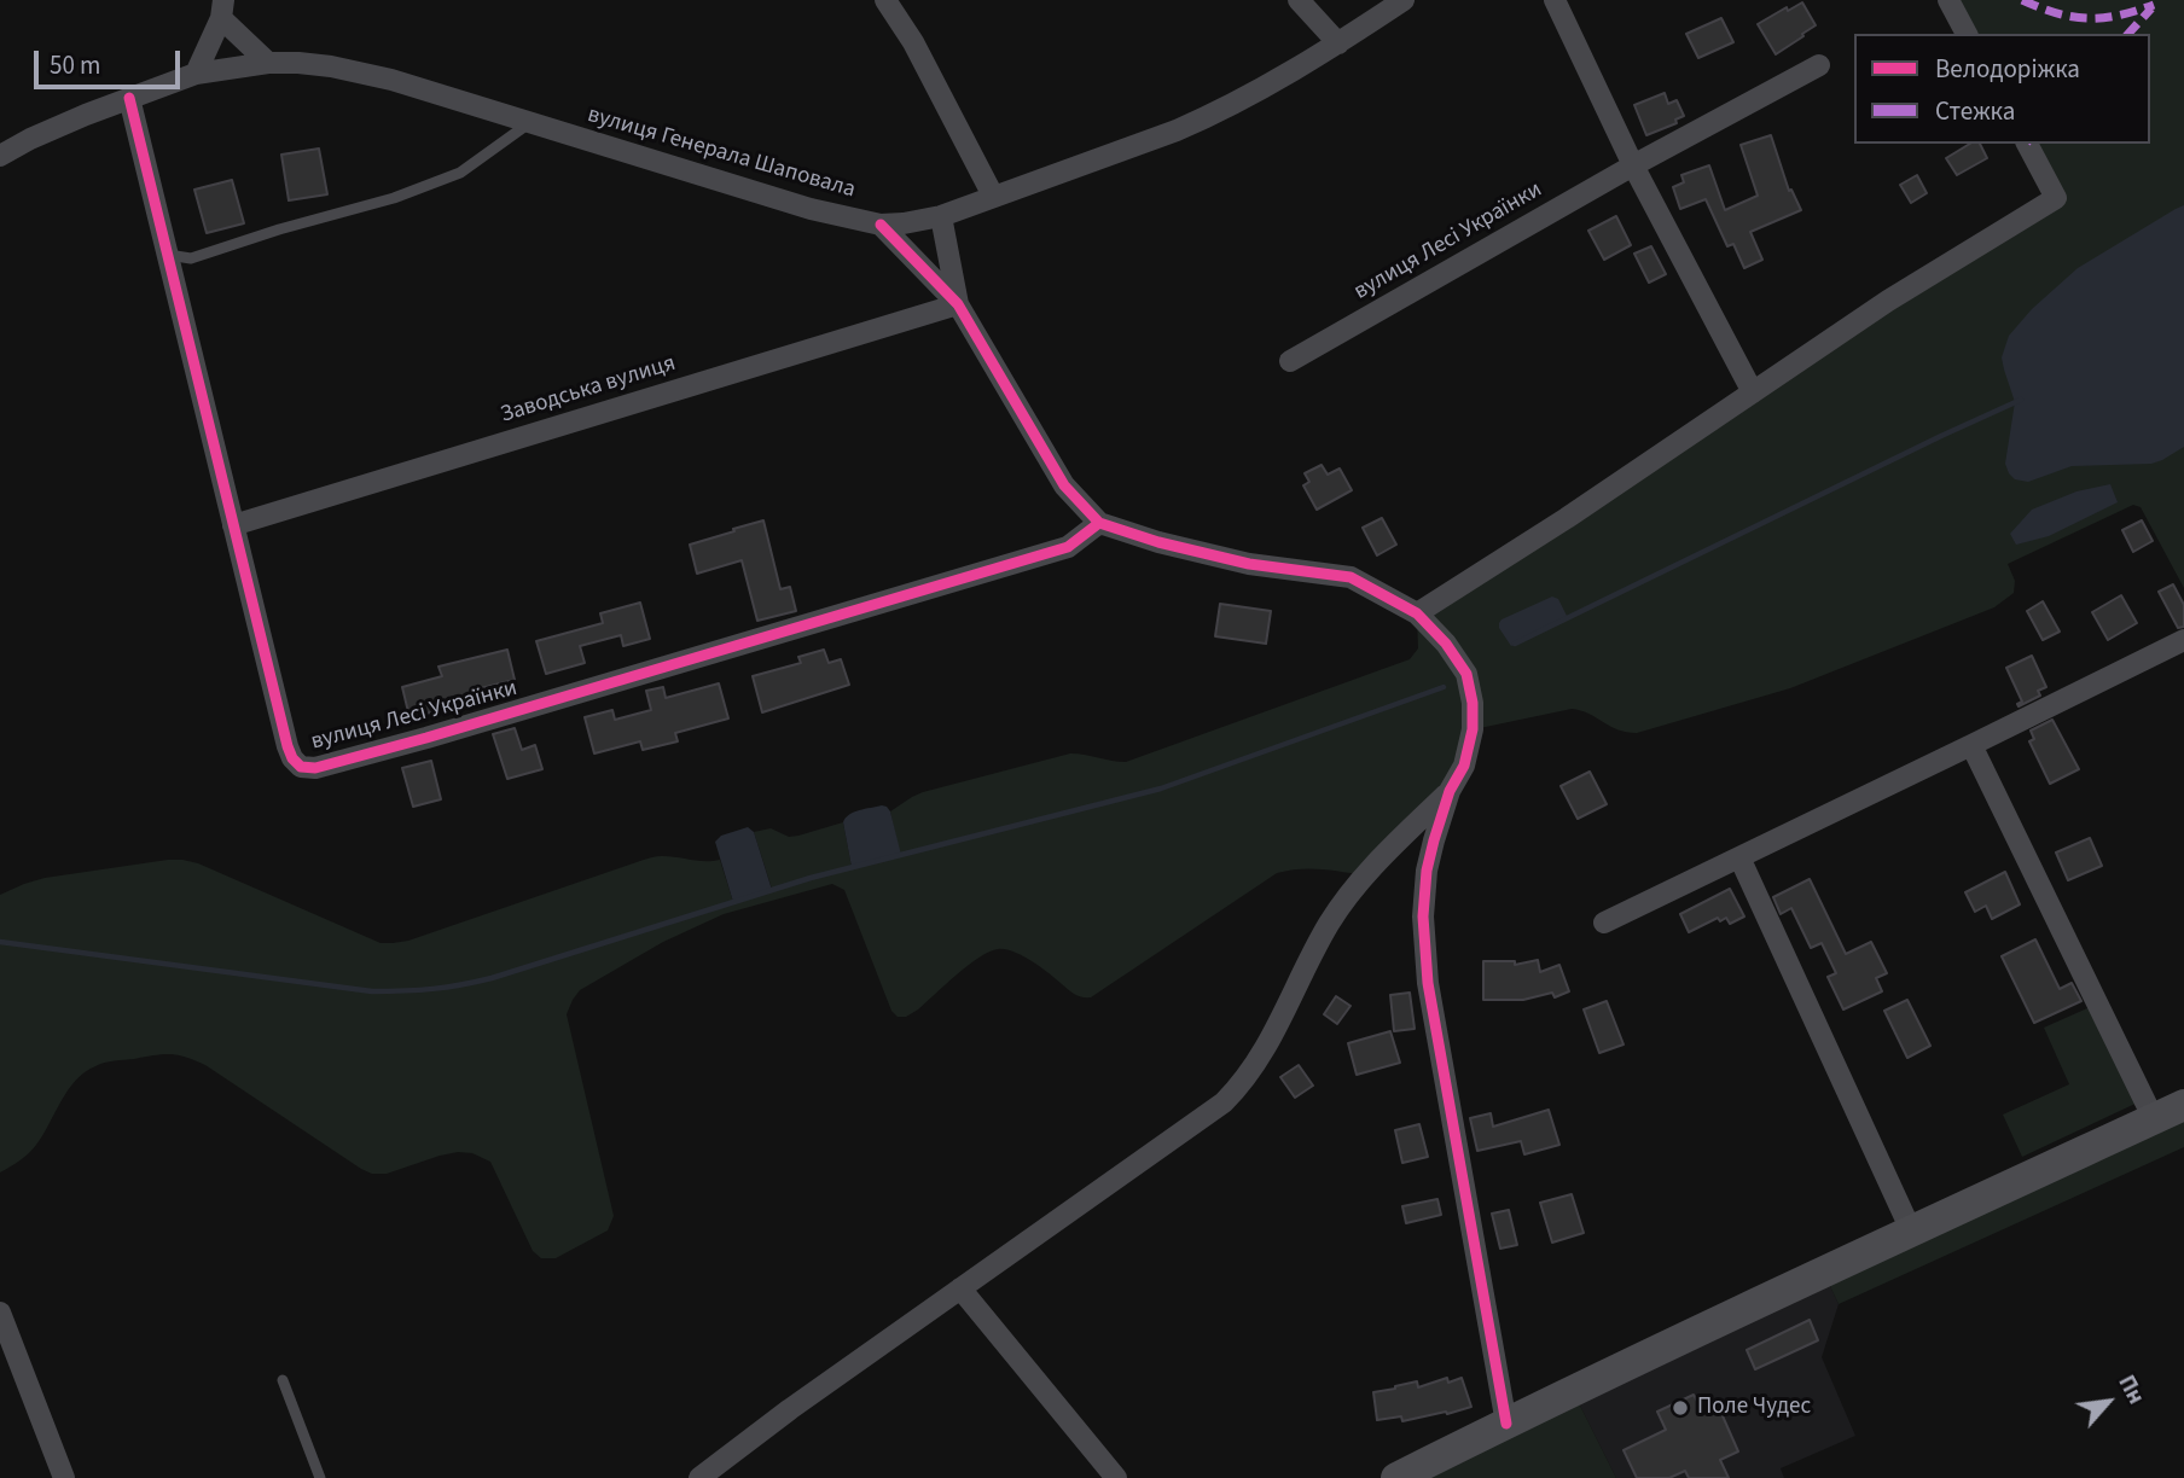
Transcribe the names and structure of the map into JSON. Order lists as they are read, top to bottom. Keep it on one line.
{"streets":{"street":["вулиця Генерала Шаповала","вулиця Лесі Українки","Заводська вулиця"]},"crossings":[["вулиця Генерала Шаповала","вулиця Лесі Українки"],["вулиця Лесі Українки","Заводська вулиця"]],"places":["Поле Чудес"],"legend":["Велодоріжка","Стежка"],"scale_bar":"50 m","north":"top right"}
